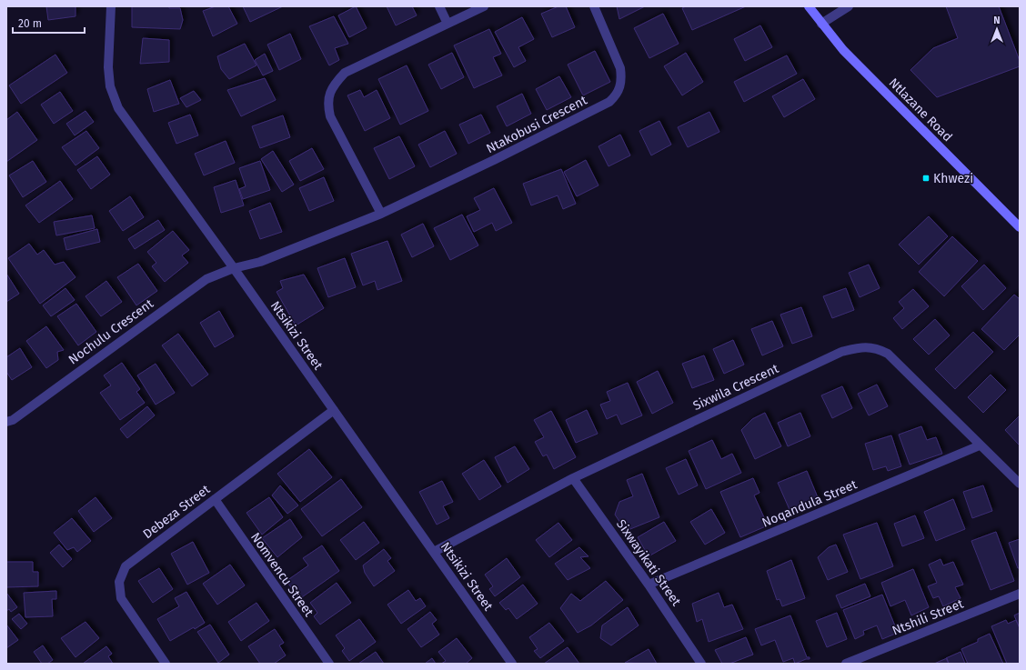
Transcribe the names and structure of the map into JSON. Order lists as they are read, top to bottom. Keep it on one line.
{"streets":{"street":["Ntlazane Road","Ntakobusi Crescent","Nochulu Crescent","Ntsikizi Street","Sixwila Crescent","Noqandula Street","Debeza Street","Sixwayikati Street","Nomvencu Street","Ntshili Street"]},"crossings":[["Ntakobusi Crescent","Nochulu Crescent"],["Ntakobusi Crescent","Ntsikizi Street"],["Nochulu Crescent","Ntsikizi Street"],["Ntsikizi Street","Sixwila Crescent"],["Ntsikizi Street","Debeza Street"],["Sixwila Crescent","Noqandula Street"],["Sixwila Crescent","Sixwayikati Street"],["Noqandula Street","Sixwayikati Street"],["Debeza Street","Nomvencu Street"]],"places":{"transit":["Khwezi"]},"scale_bar":"20 m","north":"top"}
